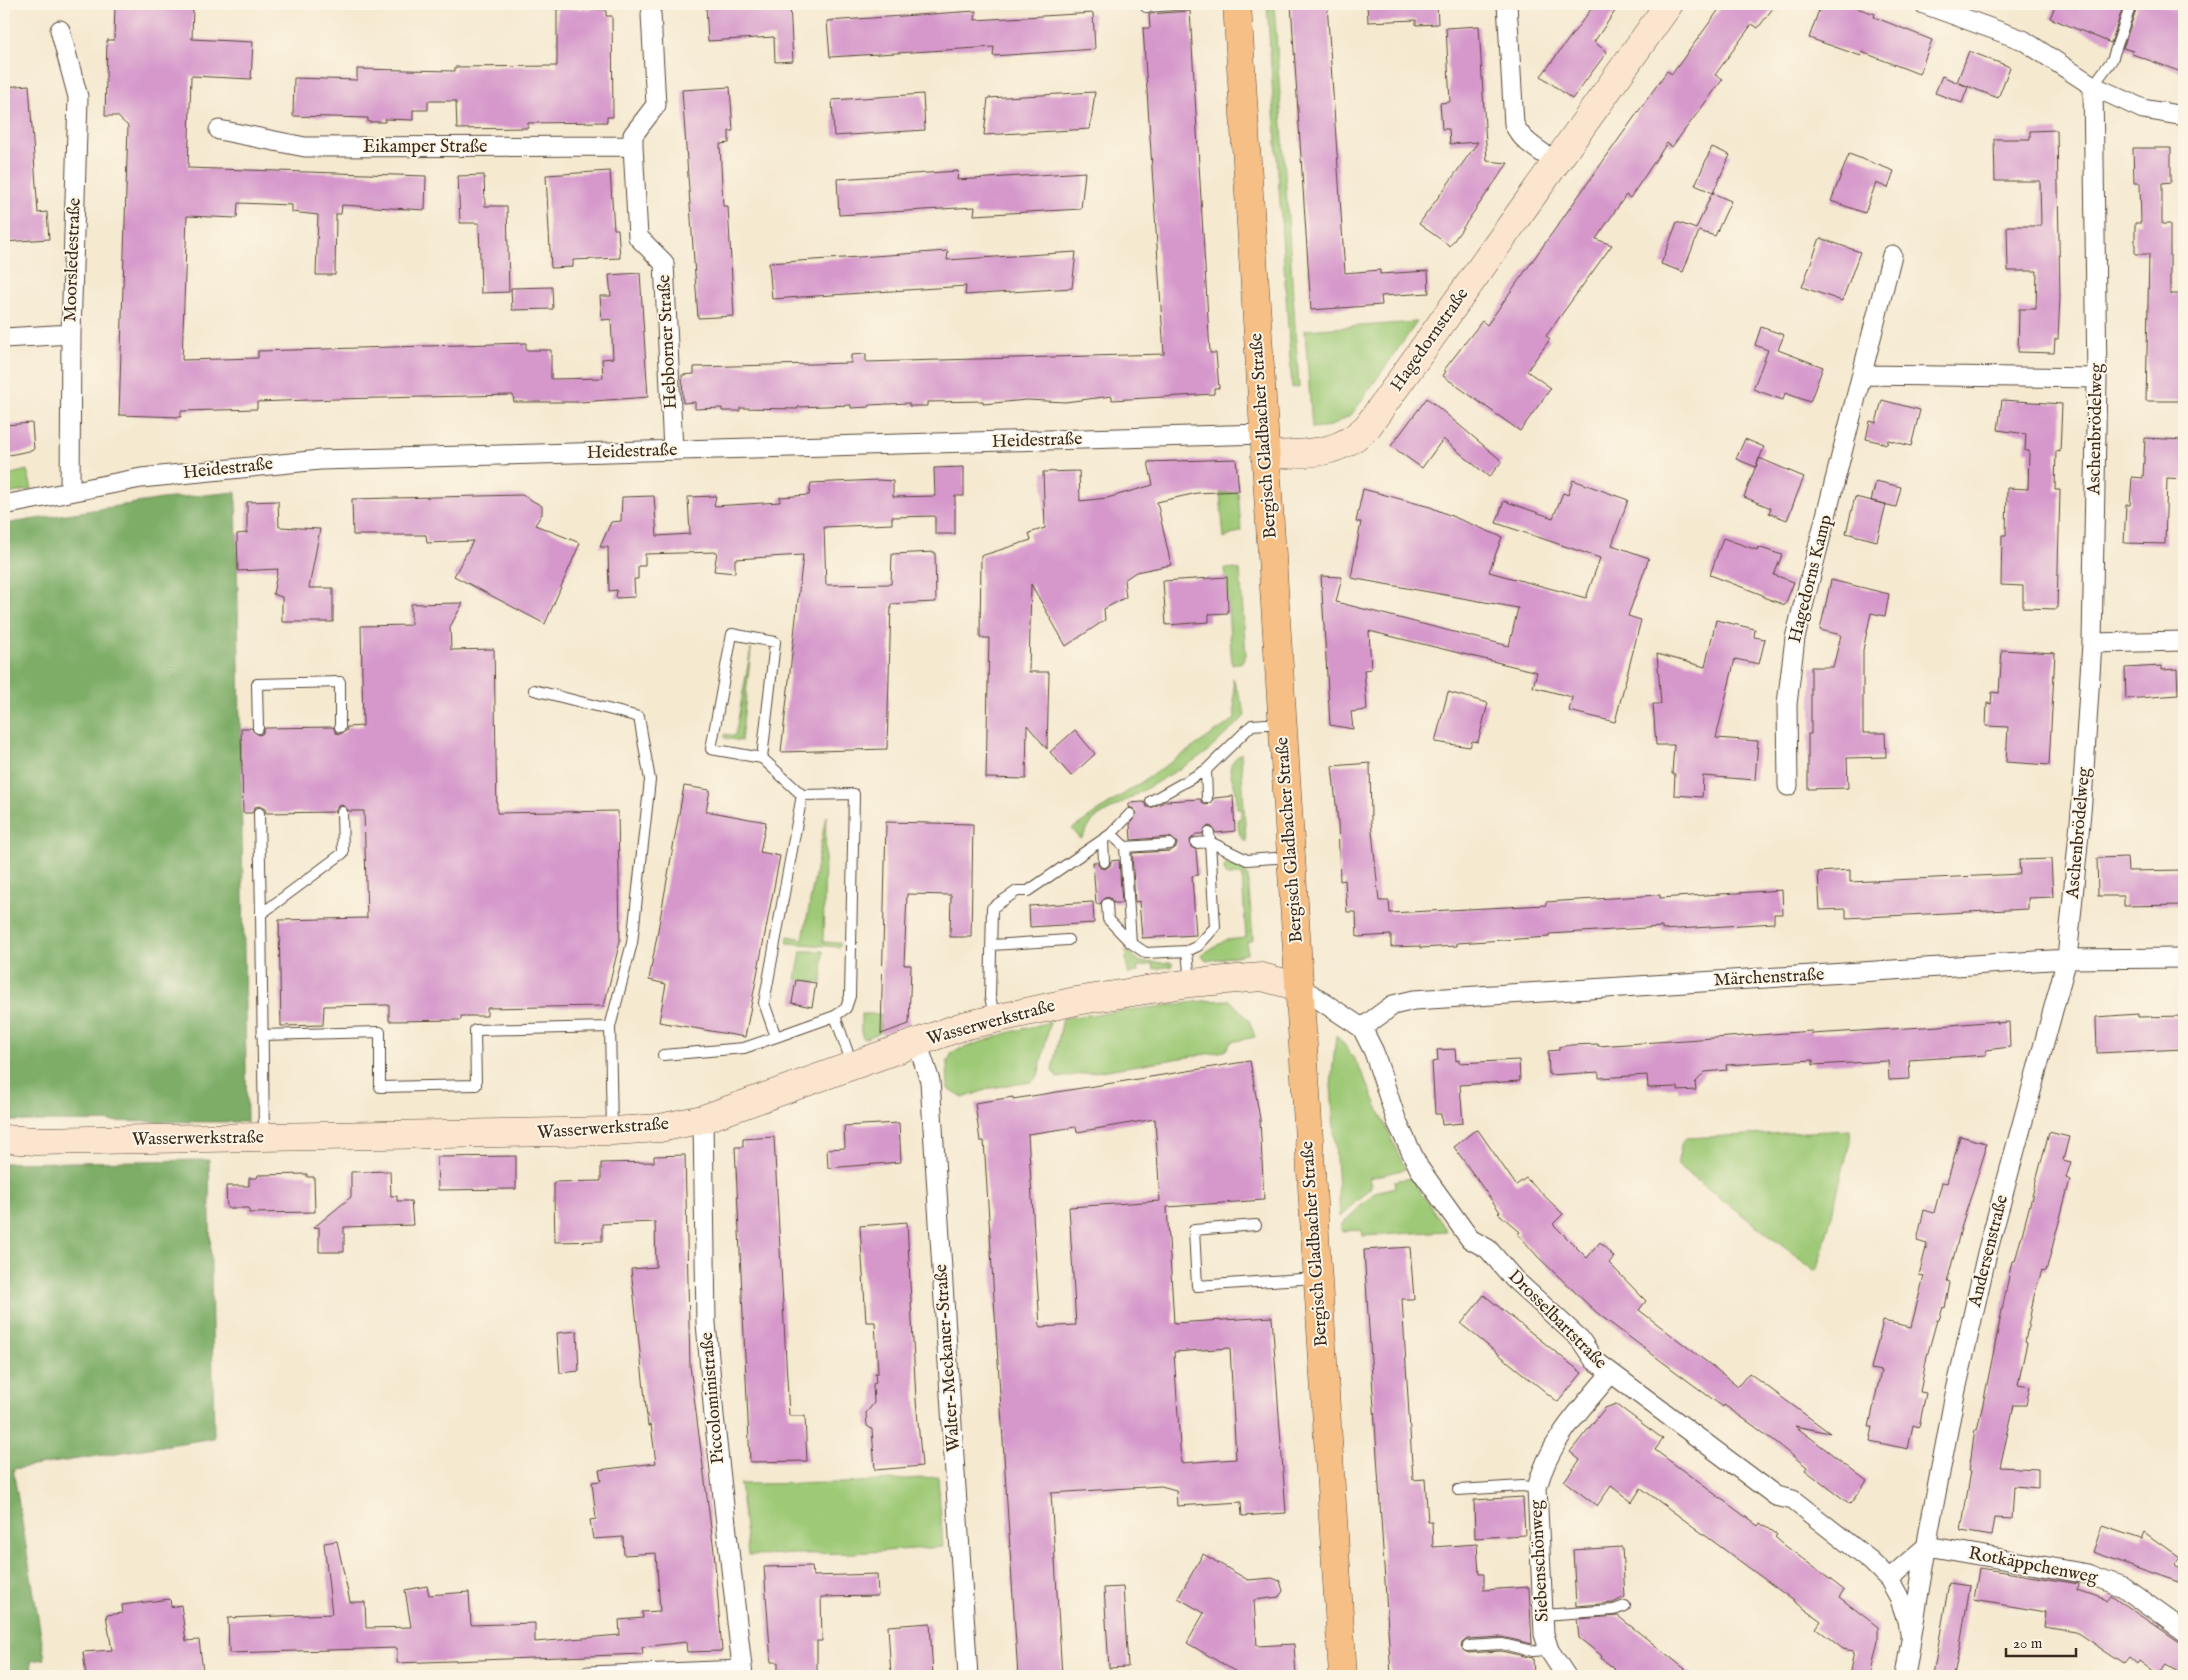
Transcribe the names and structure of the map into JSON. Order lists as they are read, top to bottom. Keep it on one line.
{"streets":{"main road":["Hagedornstraße","Bergisch Gladbacher Straße","Wasserwerkstraße"],"street":["Eikamper Straße","Moorsledestraße","Hebborner Straße","Aschenbrödelweg","Heidestraße","Hagedorns Kamp","Märchenstraße","Andersenstraße","Drosselbartstraße","Walter-Meckauer-Straße","Piccoloministraße","Siebenschönweg","Rotkäppchenweg"]},"crossings":[["Eikamper Straße","Hebborner Straße"],["Moorsledestraße","Heidestraße"],["Hagedornstraße","Bergisch Gladbacher Straße"],["Hagedornstraße","Heidestraße"],["Hebborner Straße","Heidestraße"],["Aschenbrödelweg","Märchenstraße"],["Aschenbrödelweg","Andersenstraße"],["Bergisch Gladbacher Straße","Heidestraße"],["Bergisch Gladbacher Straße","Wasserwerkstraße"],["Bergisch Gladbacher Straße","Drosselbartstraße"],["Märchenstraße","Andersenstraße"],["Märchenstraße","Drosselbartstraße"],["Wasserwerkstraße","Drosselbartstraße"],["Wasserwerkstraße","Walter-Meckauer-Straße"],["Wasserwerkstraße","Piccoloministraße"],["Andersenstraße","Drosselbartstraße"],["Andersenstraße","Rotkäppchenweg"],["Drosselbartstraße","Siebenschönweg"]],"scale_bar":"20 m"}
